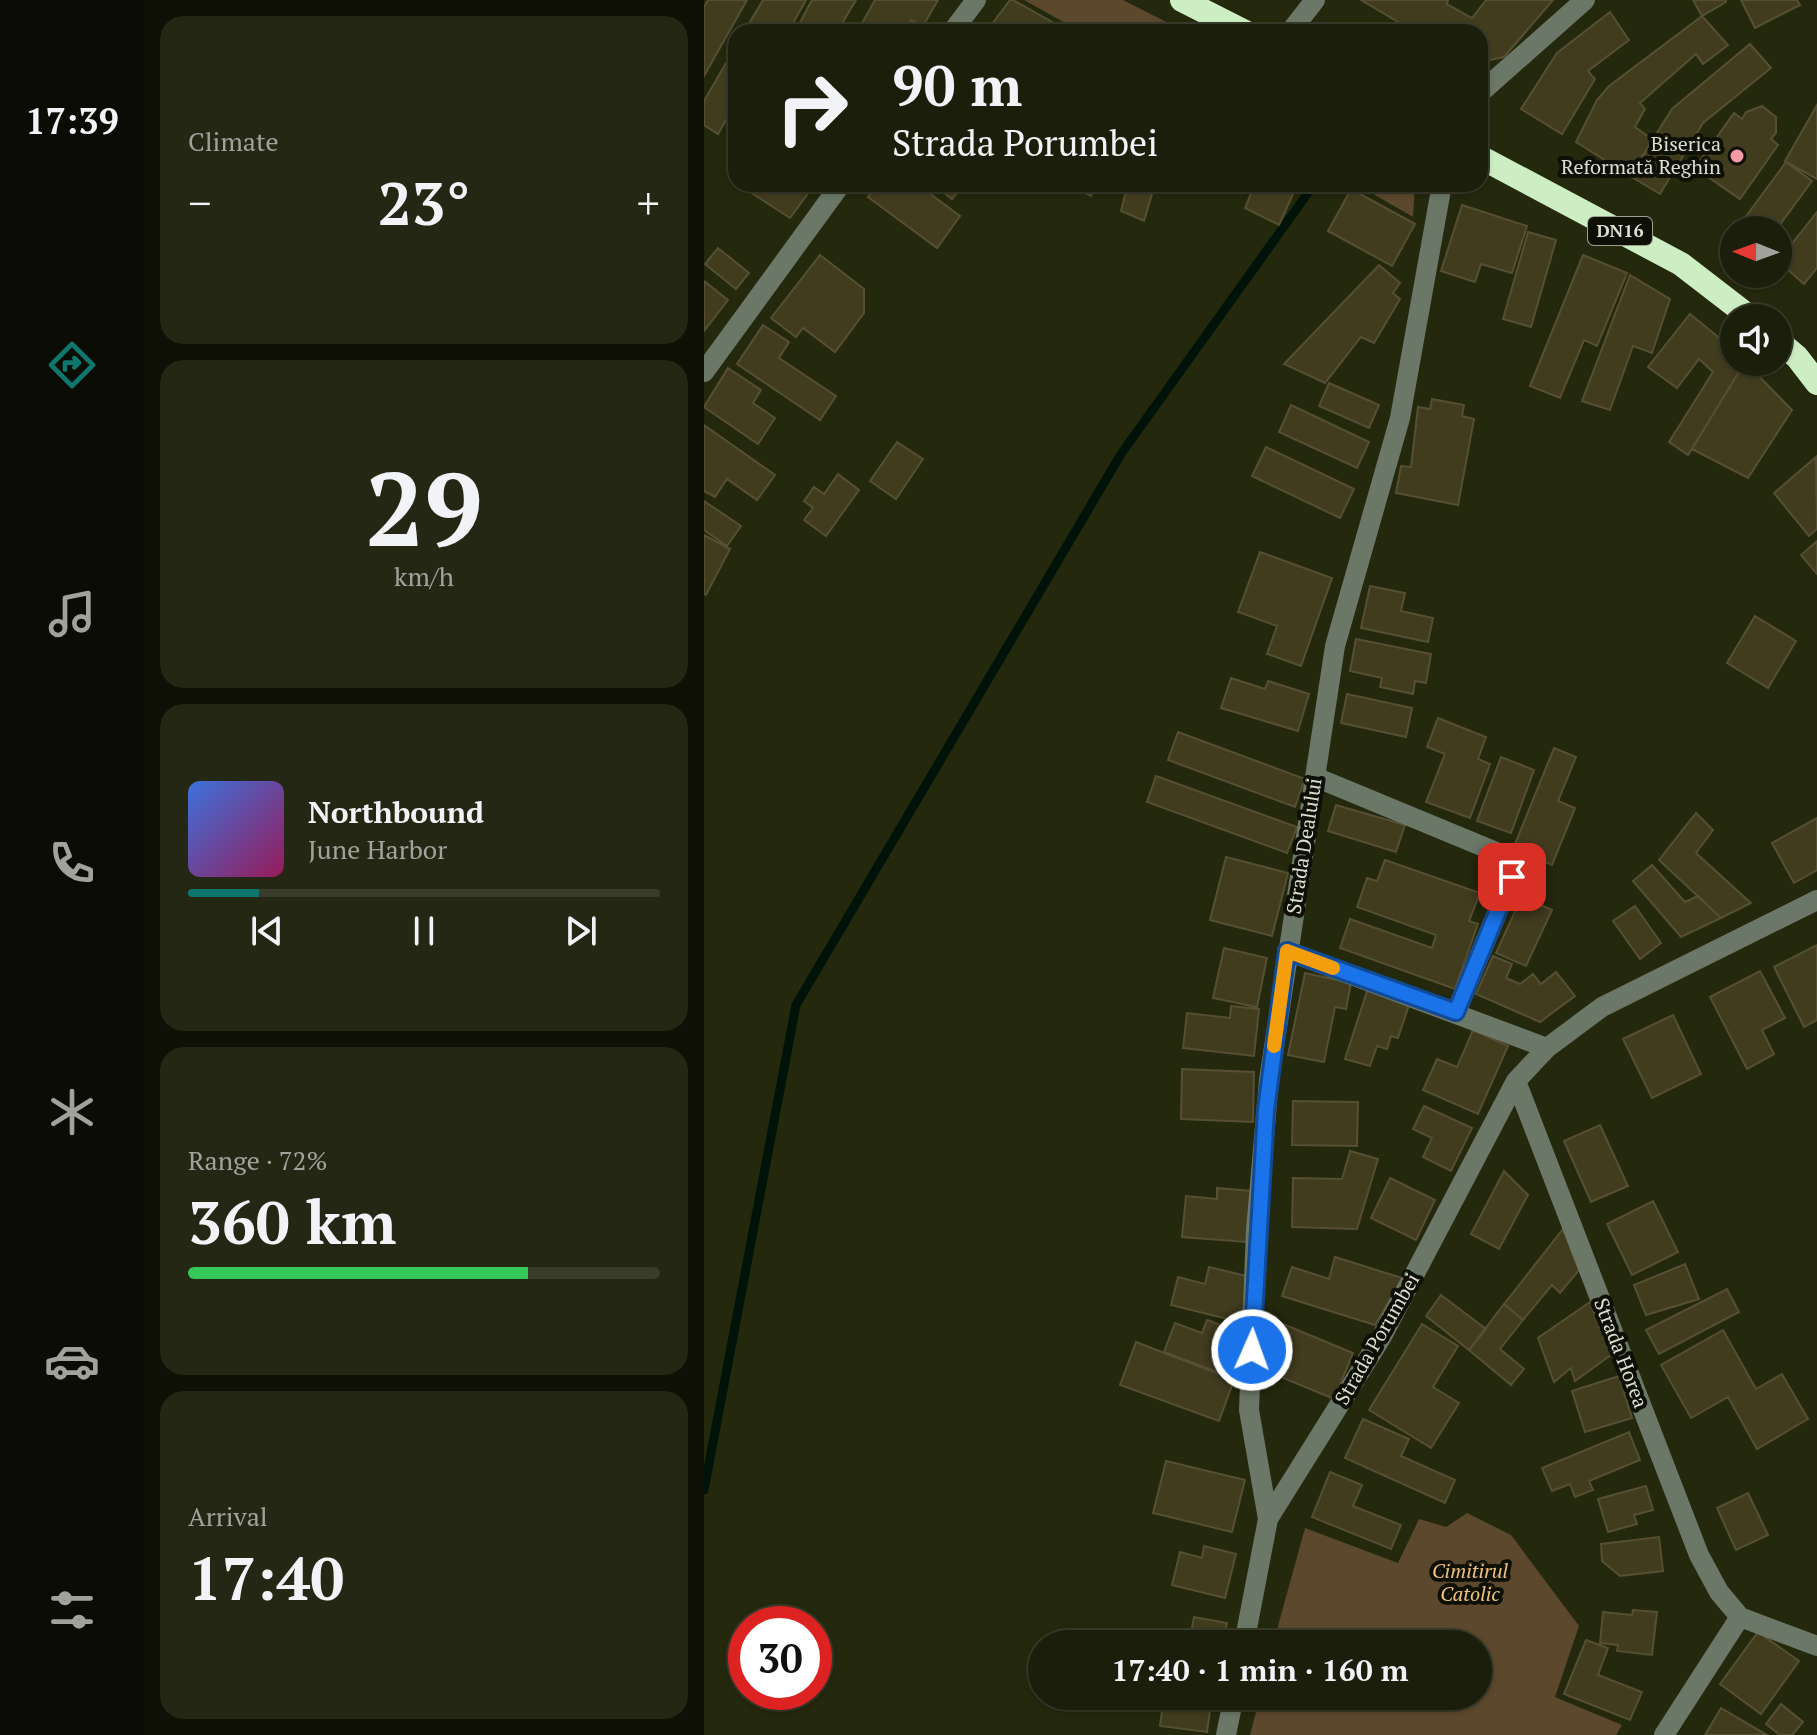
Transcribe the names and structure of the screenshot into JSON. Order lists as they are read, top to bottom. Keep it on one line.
{"streets":{"highway":["DN16"],"street":["Strada Dealului","Strada Porumbei","Strada Horea"]},"crossings":[["Strada Dealului","Strada Porumbei"],["Strada Porumbei","Strada Horea"]],"parks":["Cimitirul Catolic"],"places":["Biserica Reformată Reghin"],"north":"left","page":{"tabs":"17:39","tile":["Climate",["29","km/h"],["Range · 72%","360 km"],["Arrival","17:40"]],"turn":["90 m","Strada Porumbei"],"heat":["−","23°","+"],"song":["Northbound","June Harbor"],"limit":"30","trip":"17:40 · 1 min · 160 m"}}
